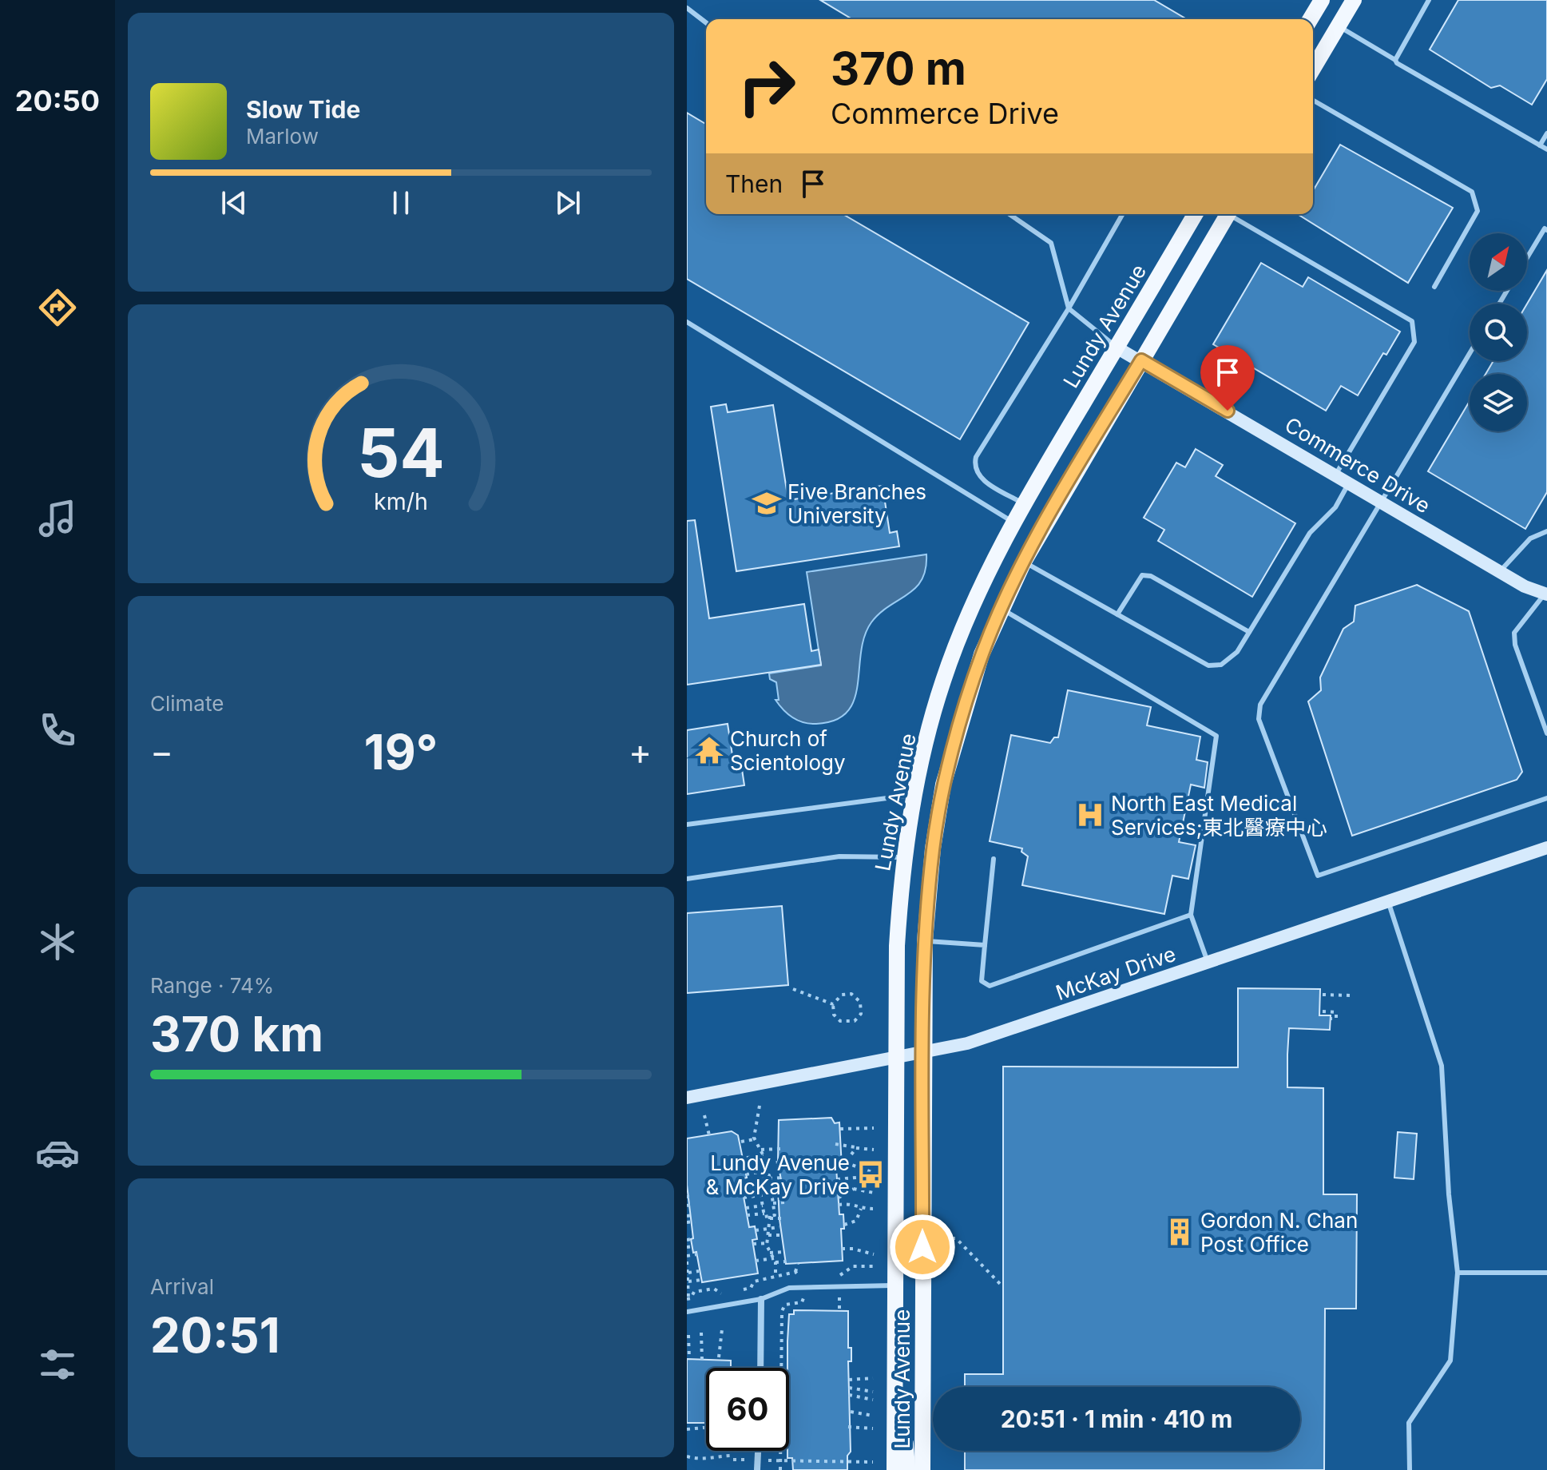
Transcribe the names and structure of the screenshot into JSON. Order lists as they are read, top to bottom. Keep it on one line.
{"streets":{"main road":["Lundy Avenue"],"street":["Commerce Drive","McKay Drive"]},"crossings":[["Lundy Avenue","Commerce Drive"],["Lundy Avenue","McKay Drive"]],"places":{"school or university":["Five Branches University"],"temple":["Church of Scientology"],"hospital":["North East Medical Services;東北醫療中心"],"bus stop":["Lundy Avenue & McKay Drive"],"building":["Gordon N. Chan Post Office"]},"north":"top right","page":{"tabs":"20:50","turn":["370 m","Commerce Drive"],"song":["Slow Tide","Marlow"],"then":"Then","tile":["Climate",["Range · 74%","370 km"],["Arrival","20:51"]],"heat":["−","19°","+"],"limit":"60","trip":"20:51 · 1 min · 410 m","gauge":["54","km/h"]}}
